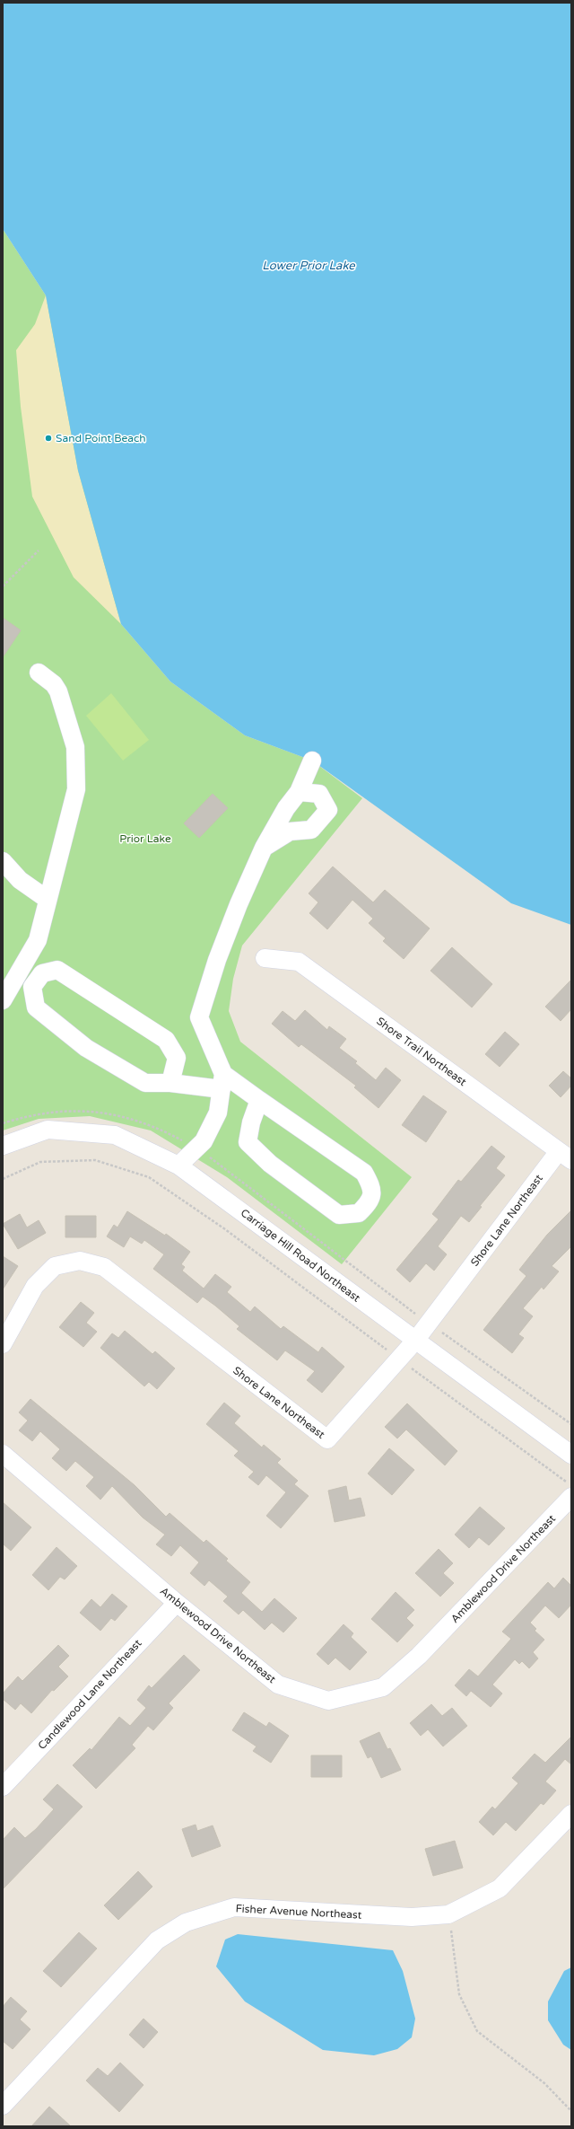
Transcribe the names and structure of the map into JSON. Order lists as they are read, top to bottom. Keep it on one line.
{"streets":{"street":["Shore Trail Northeast","Shore Lane Northeast","Carriage Hill Road Northeast","Amblewood Drive Northeast","Candlewood Lane Northeast","Fisher Avenue Northeast"]},"crossings":[["Shore Trail Northeast","Shore Lane Northeast"],["Shore Lane Northeast","Carriage Hill Road Northeast"],["Amblewood Drive Northeast","Candlewood Lane Northeast"]],"water":["Lower Prior Lake"],"parks":["Prior Lake"],"places":["Sand Point Beach"]}
